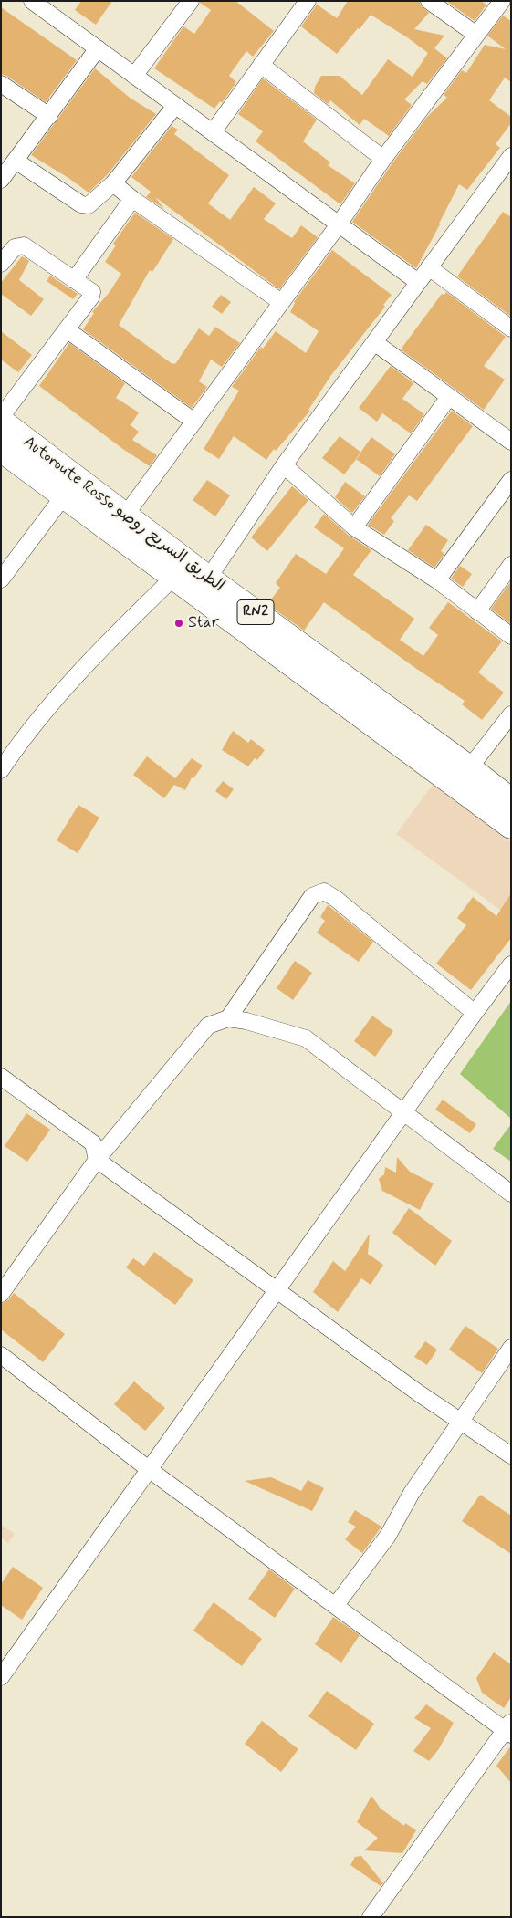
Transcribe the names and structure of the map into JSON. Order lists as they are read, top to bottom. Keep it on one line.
{"streets":{"highway":["Autoroute Rosso الطريق السريع روصو","RN2"]},"places":["Star"]}
